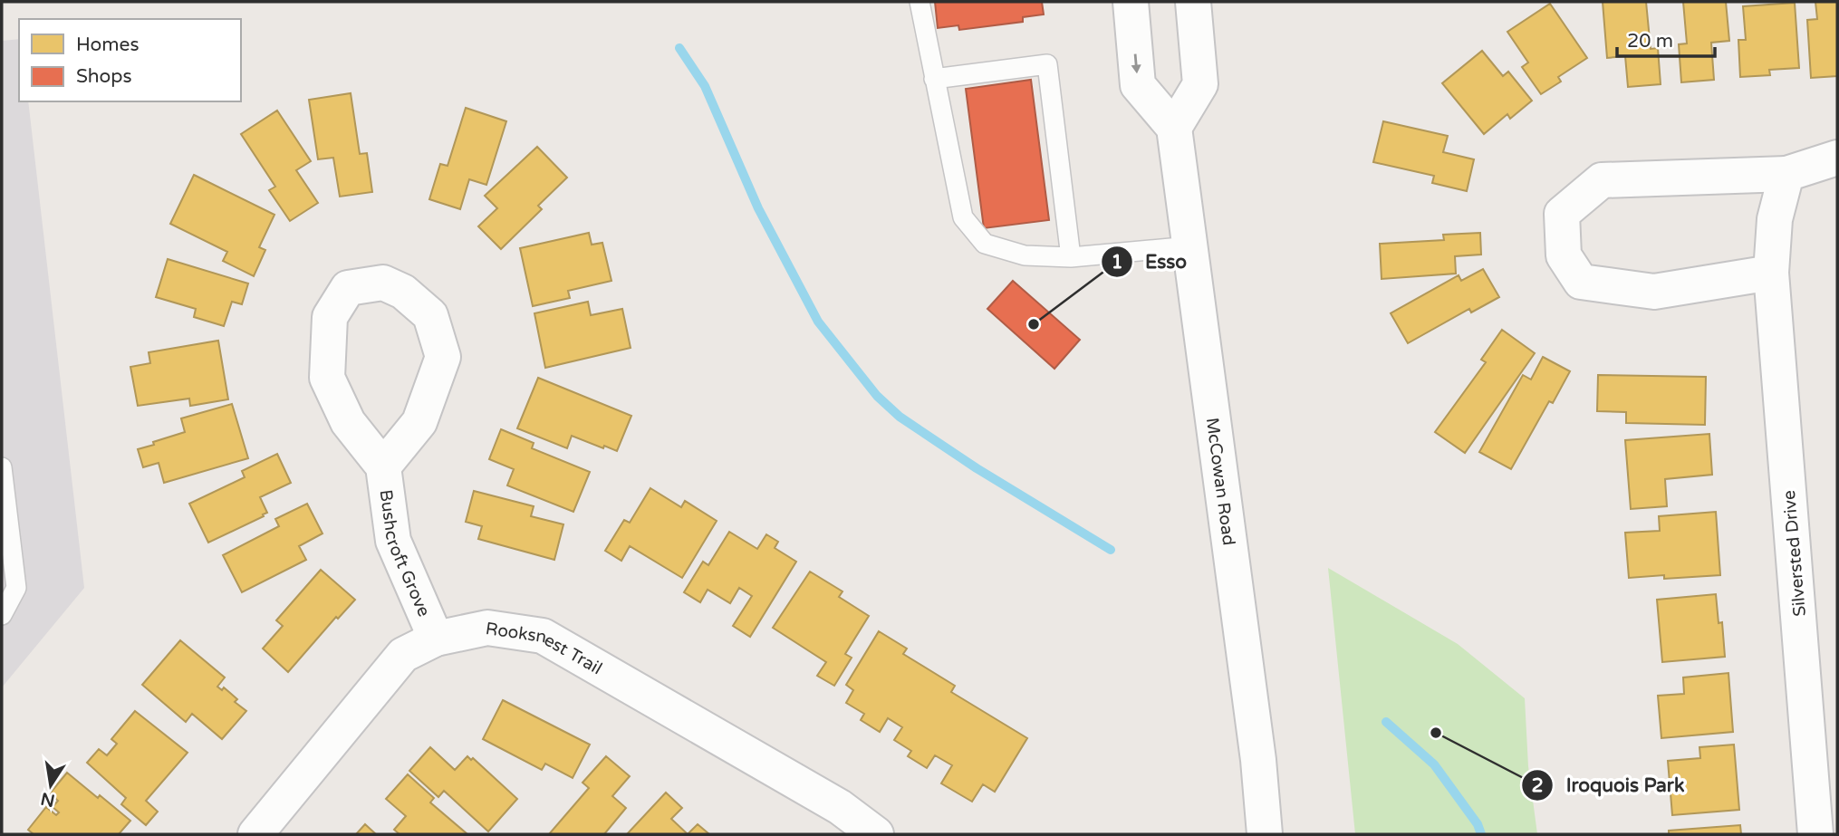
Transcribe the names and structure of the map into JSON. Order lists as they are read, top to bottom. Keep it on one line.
{"streets":{"street":["McCowan Road","Bushcroft Grove","Silversted Drive","Rooksnest Trail"]},"crossings":[["Bushcroft Grove","Rooksnest Trail"]],"places":["Esso","Iroquois Park"],"legend":["Homes","Shops"],"scale_bar":"20 m","north":"bottom"}
